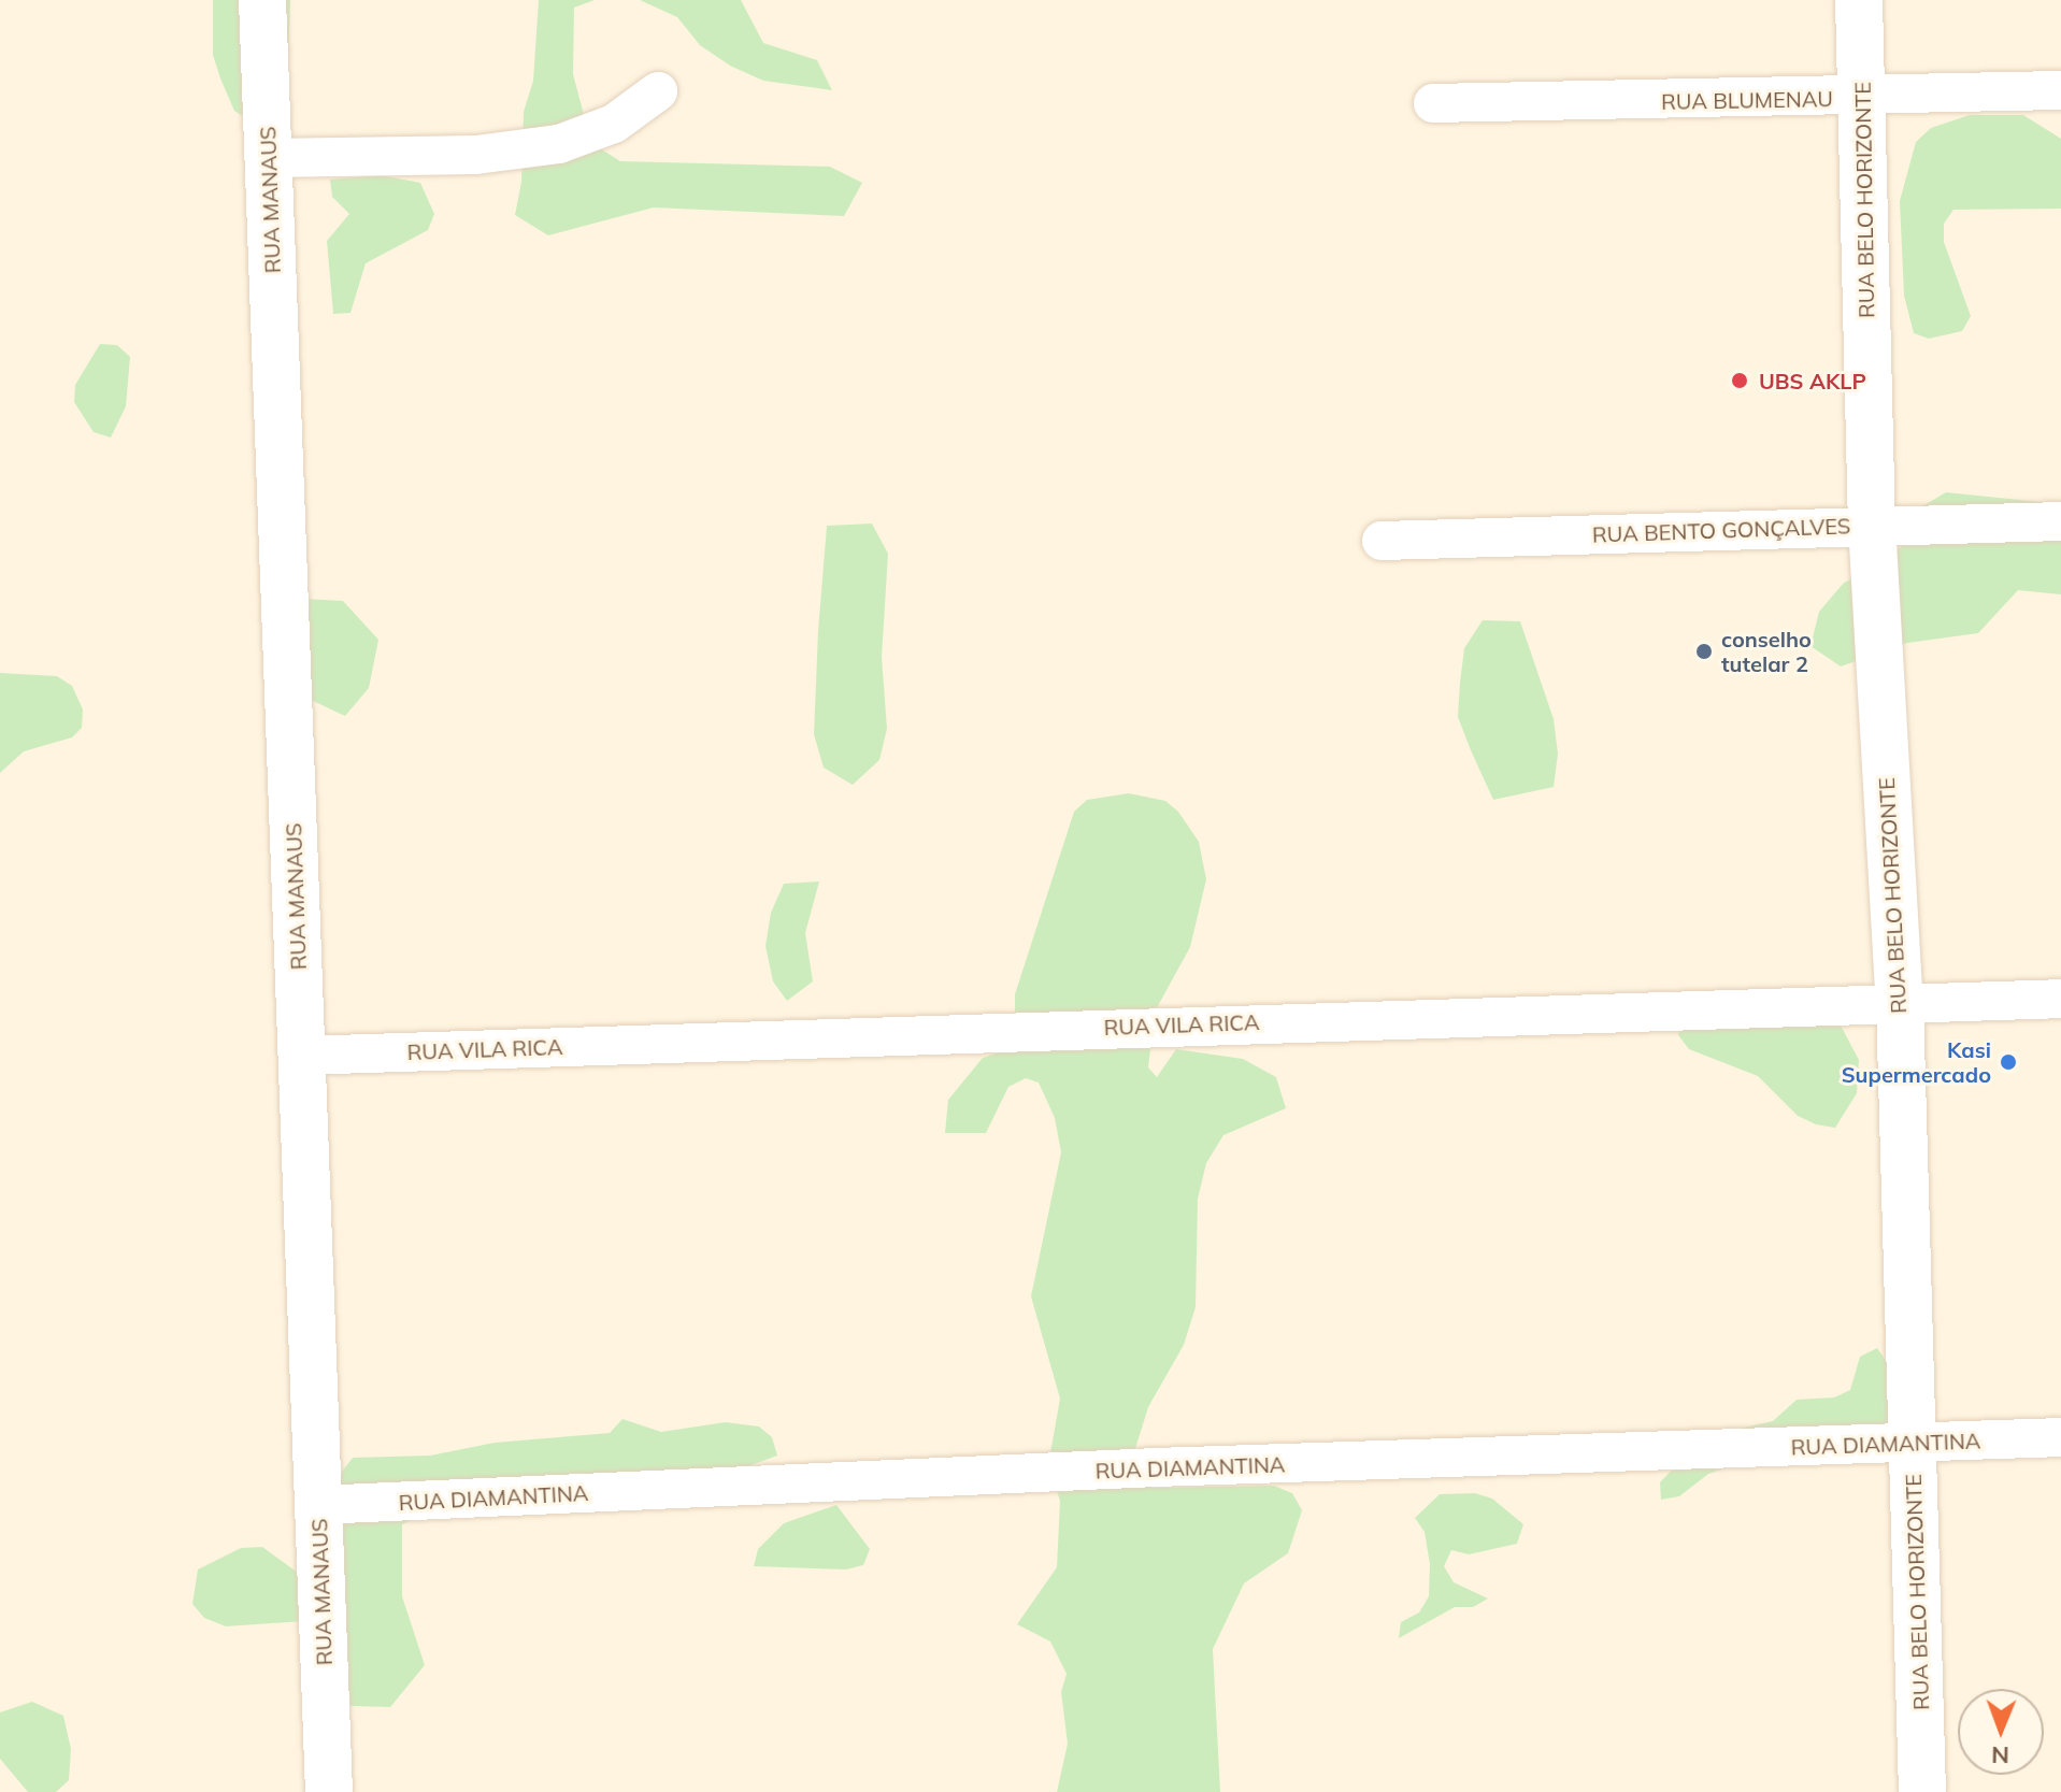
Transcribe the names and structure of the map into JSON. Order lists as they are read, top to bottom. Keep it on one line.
{"streets":{"street":["RUA BLUMENAU","RUA MANAUS","RUA BELO HORIZONTE","RUA BENTO GONÇALVES","RUA VILA RICA","RUA DIAMANTINA"]},"crossings":[["RUA BLUMENAU","RUA BELO HORIZONTE"],["RUA MANAUS","RUA VILA RICA"],["RUA MANAUS","RUA DIAMANTINA"],["RUA BELO HORIZONTE","RUA BENTO GONÇALVES"],["RUA BELO HORIZONTE","RUA VILA RICA"],["RUA BELO HORIZONTE","RUA DIAMANTINA"]],"places":["UBS AKLP","conselho tutelar 2","Kasi Supermercado"],"north":"bottom"}
